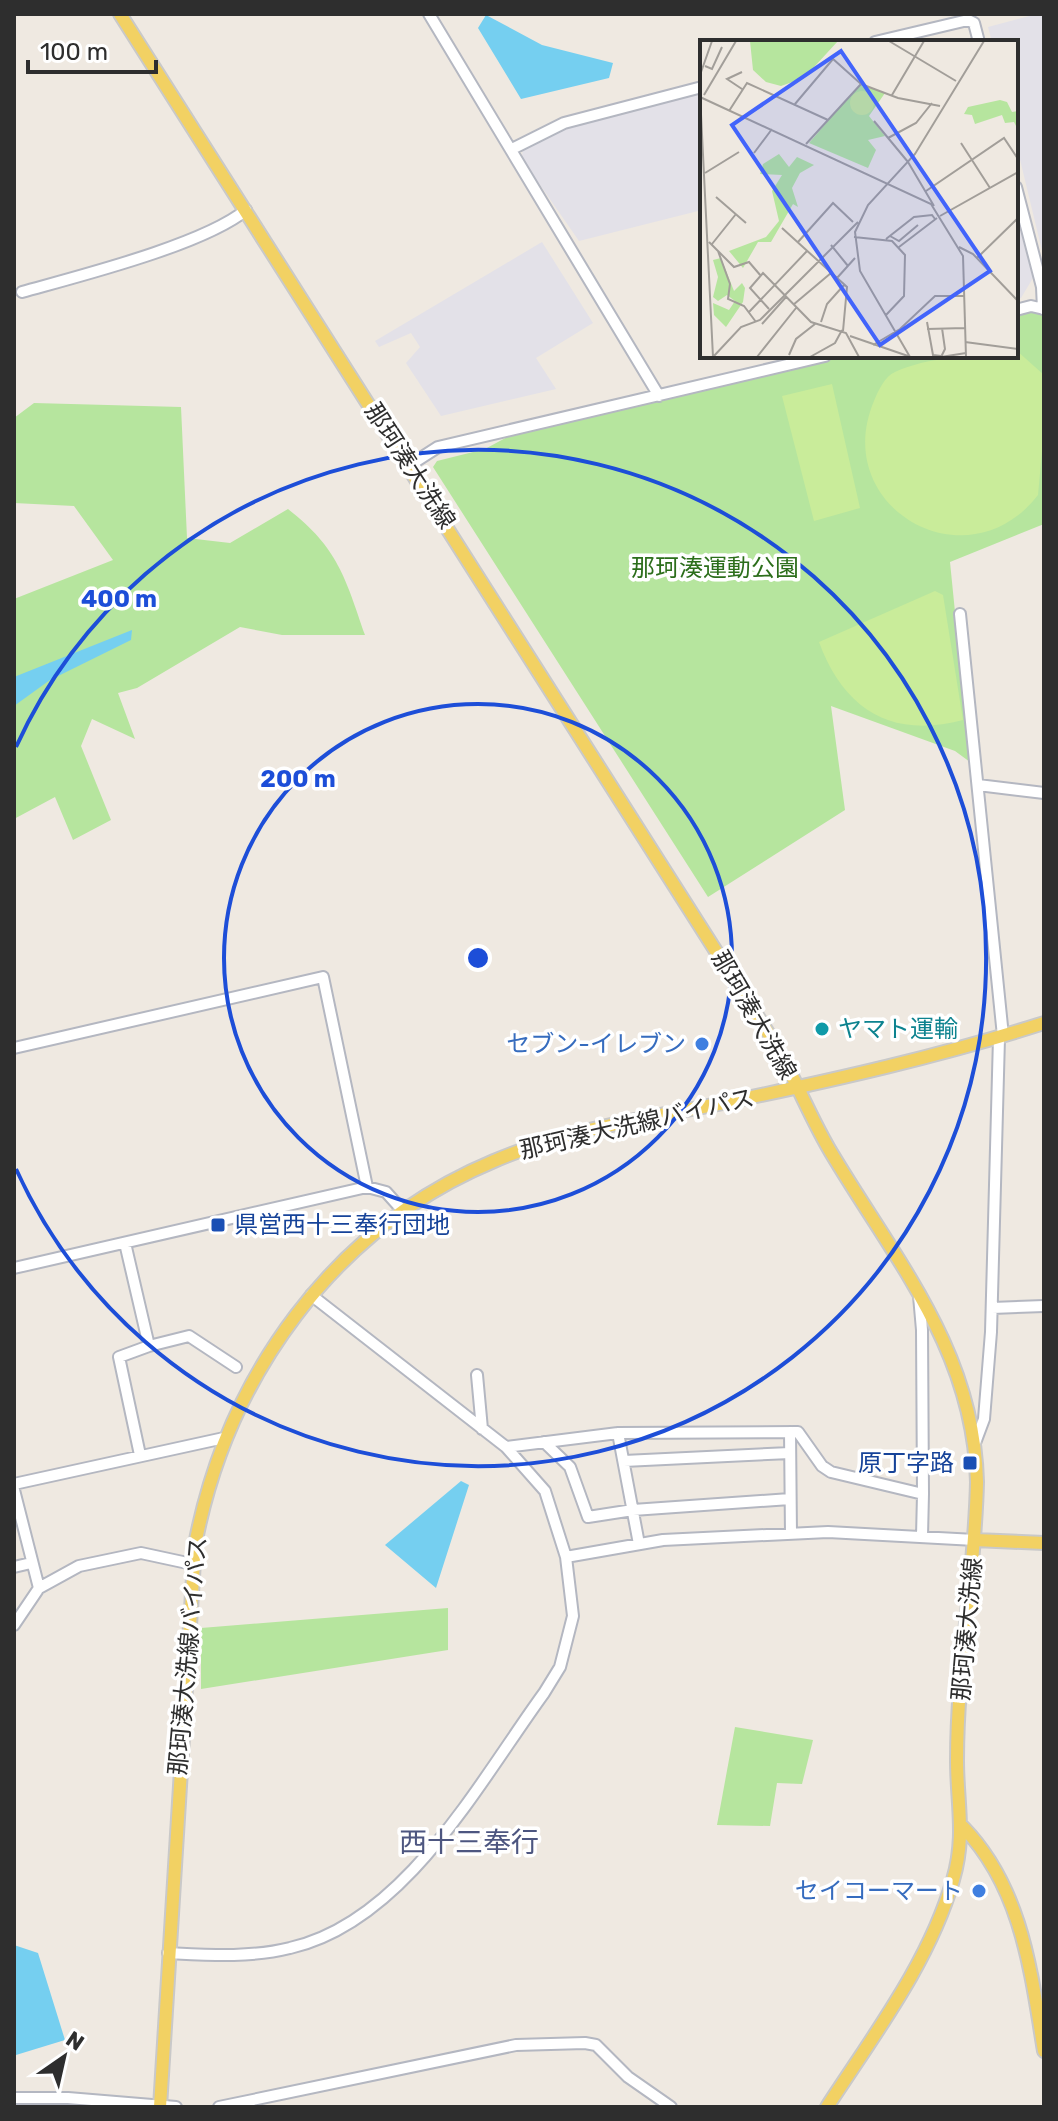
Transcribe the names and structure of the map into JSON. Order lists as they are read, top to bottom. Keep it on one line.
{"streets":{"main road":["那珂湊大洗線","那珂湊大洗線バイパス"]},"crossings":[["那珂湊大洗線","那珂湊大洗線バイパス"]],"districts":["西十三奉行"],"parks":["那珂湊運動公園"],"places":{"other":["ヤマト運輸","セブン-イレブン","セイコーマート"],"transit":["県営西十三奉行団地","原丁字路"]},"scale_bar":"100 m","north":"top right","rings":["400 m","200 m"]}
